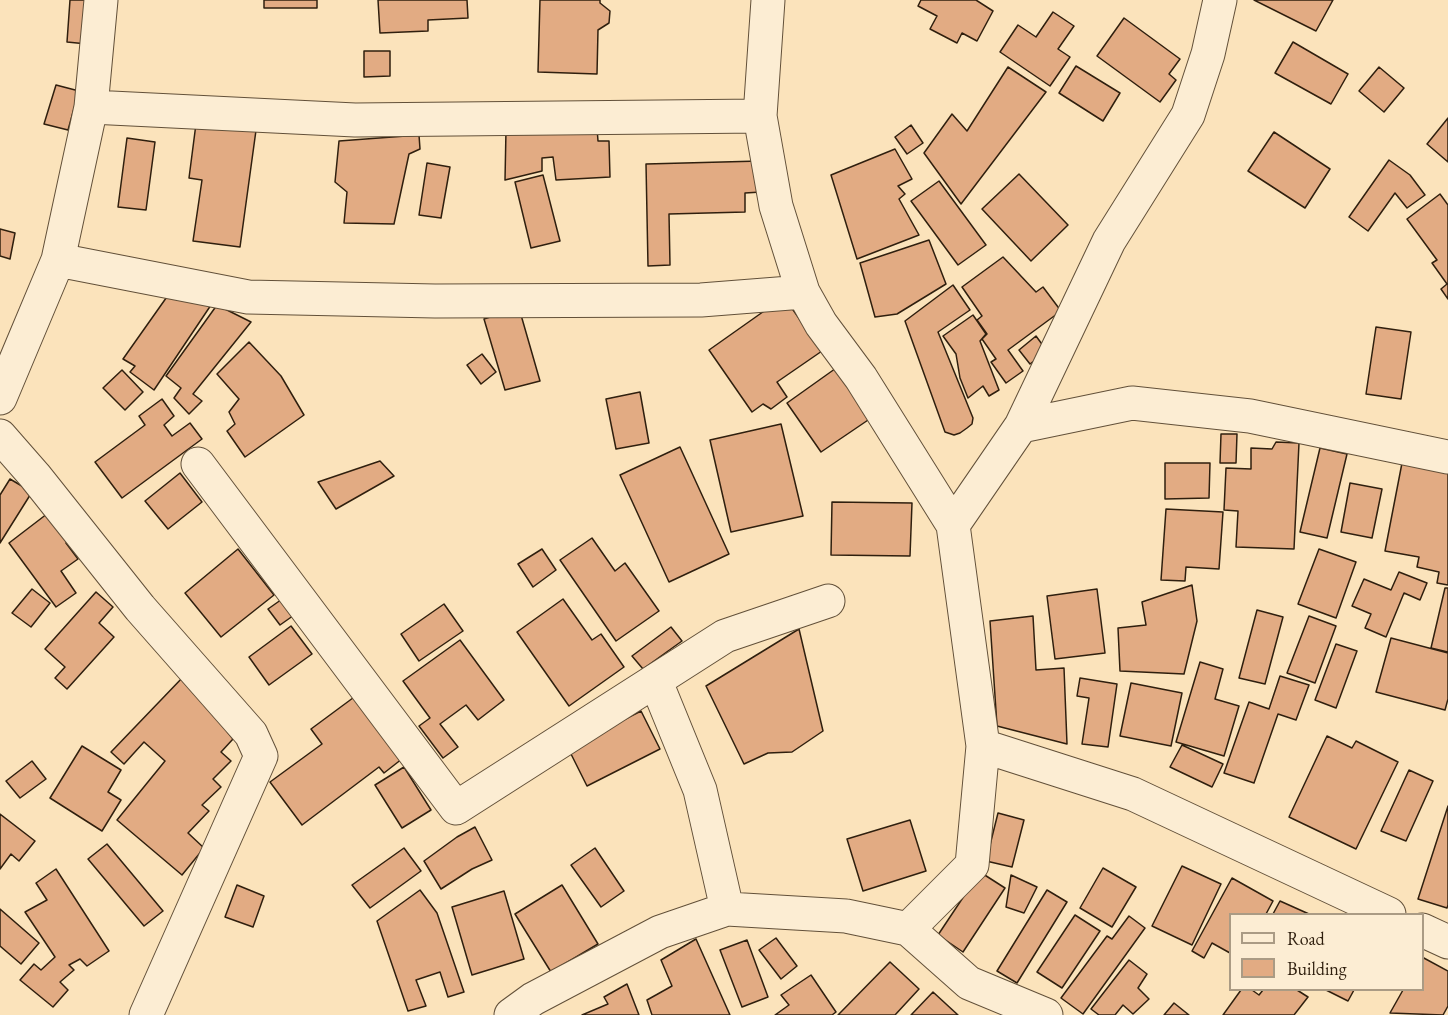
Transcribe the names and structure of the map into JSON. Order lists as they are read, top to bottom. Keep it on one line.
{"legend":["Road","Building"]}
